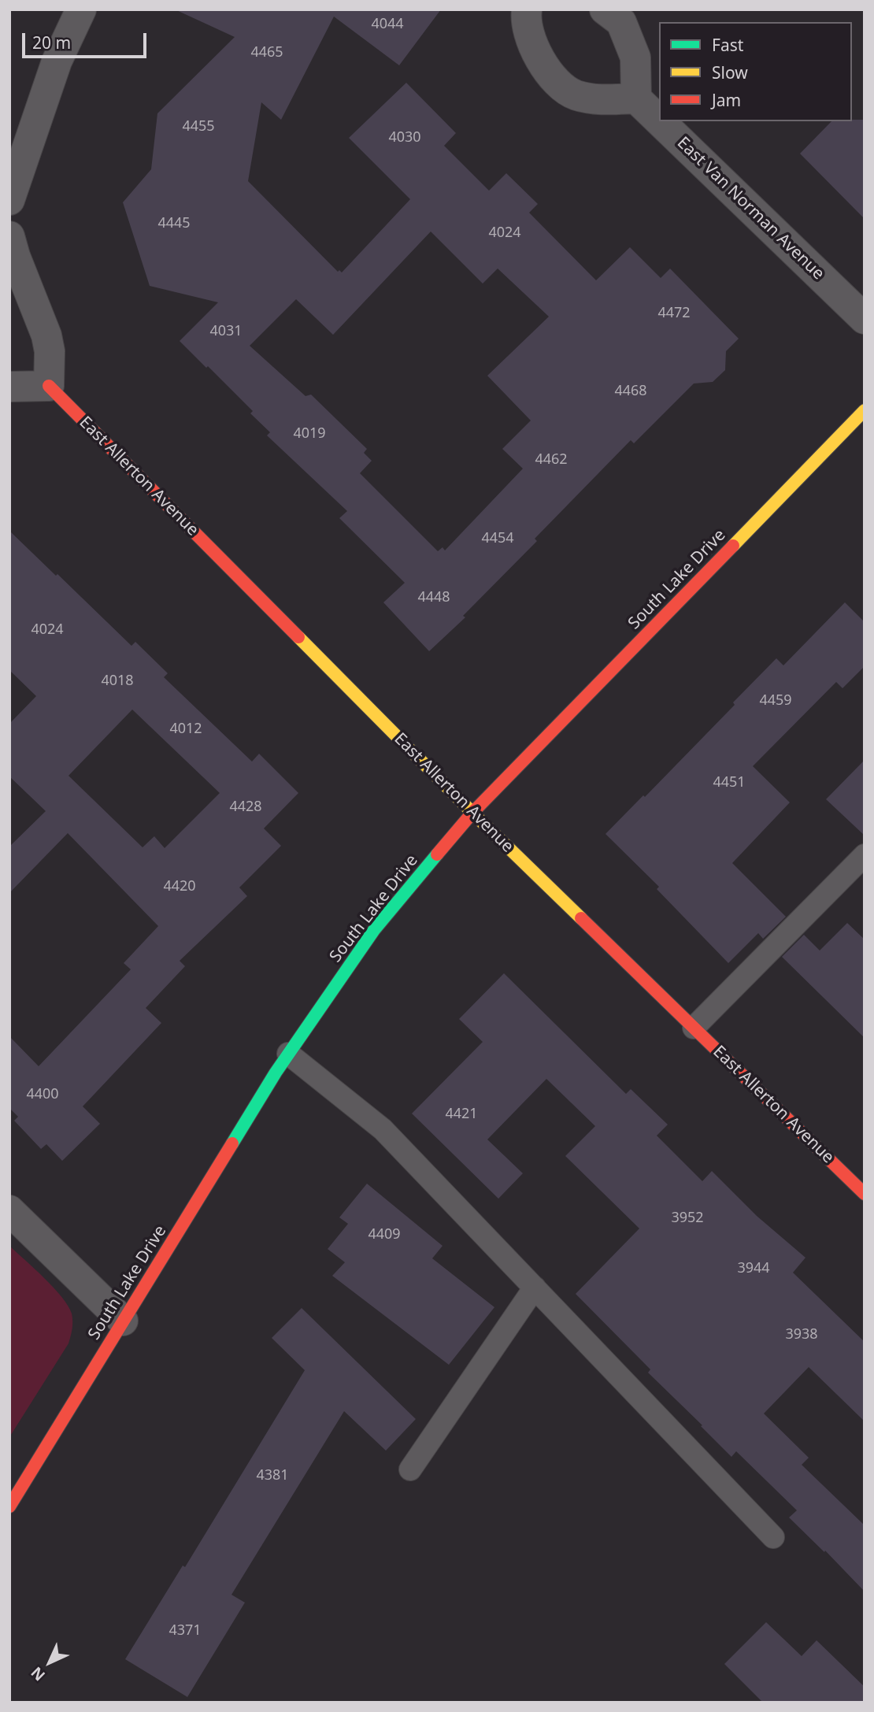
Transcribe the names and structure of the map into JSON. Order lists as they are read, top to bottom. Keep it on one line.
{"streets":{"main road":["East Allerton Avenue","South Lake Drive"],"street":["East Van Norman Avenue"]},"crossings":[["East Allerton Avenue","South Lake Drive"]],"house_numbers":["4044","4465","4455","4030","4445","4024","4472","4031","4468","4019","4462","4454","4448","4024","4018","4459","4012","4451","4428","4420","4400","4421","3952","4409","3944","3938","4381","4371"],"legend":["Fast","Slow","Jam"],"scale_bar":"20 m","north":"bottom left"}
